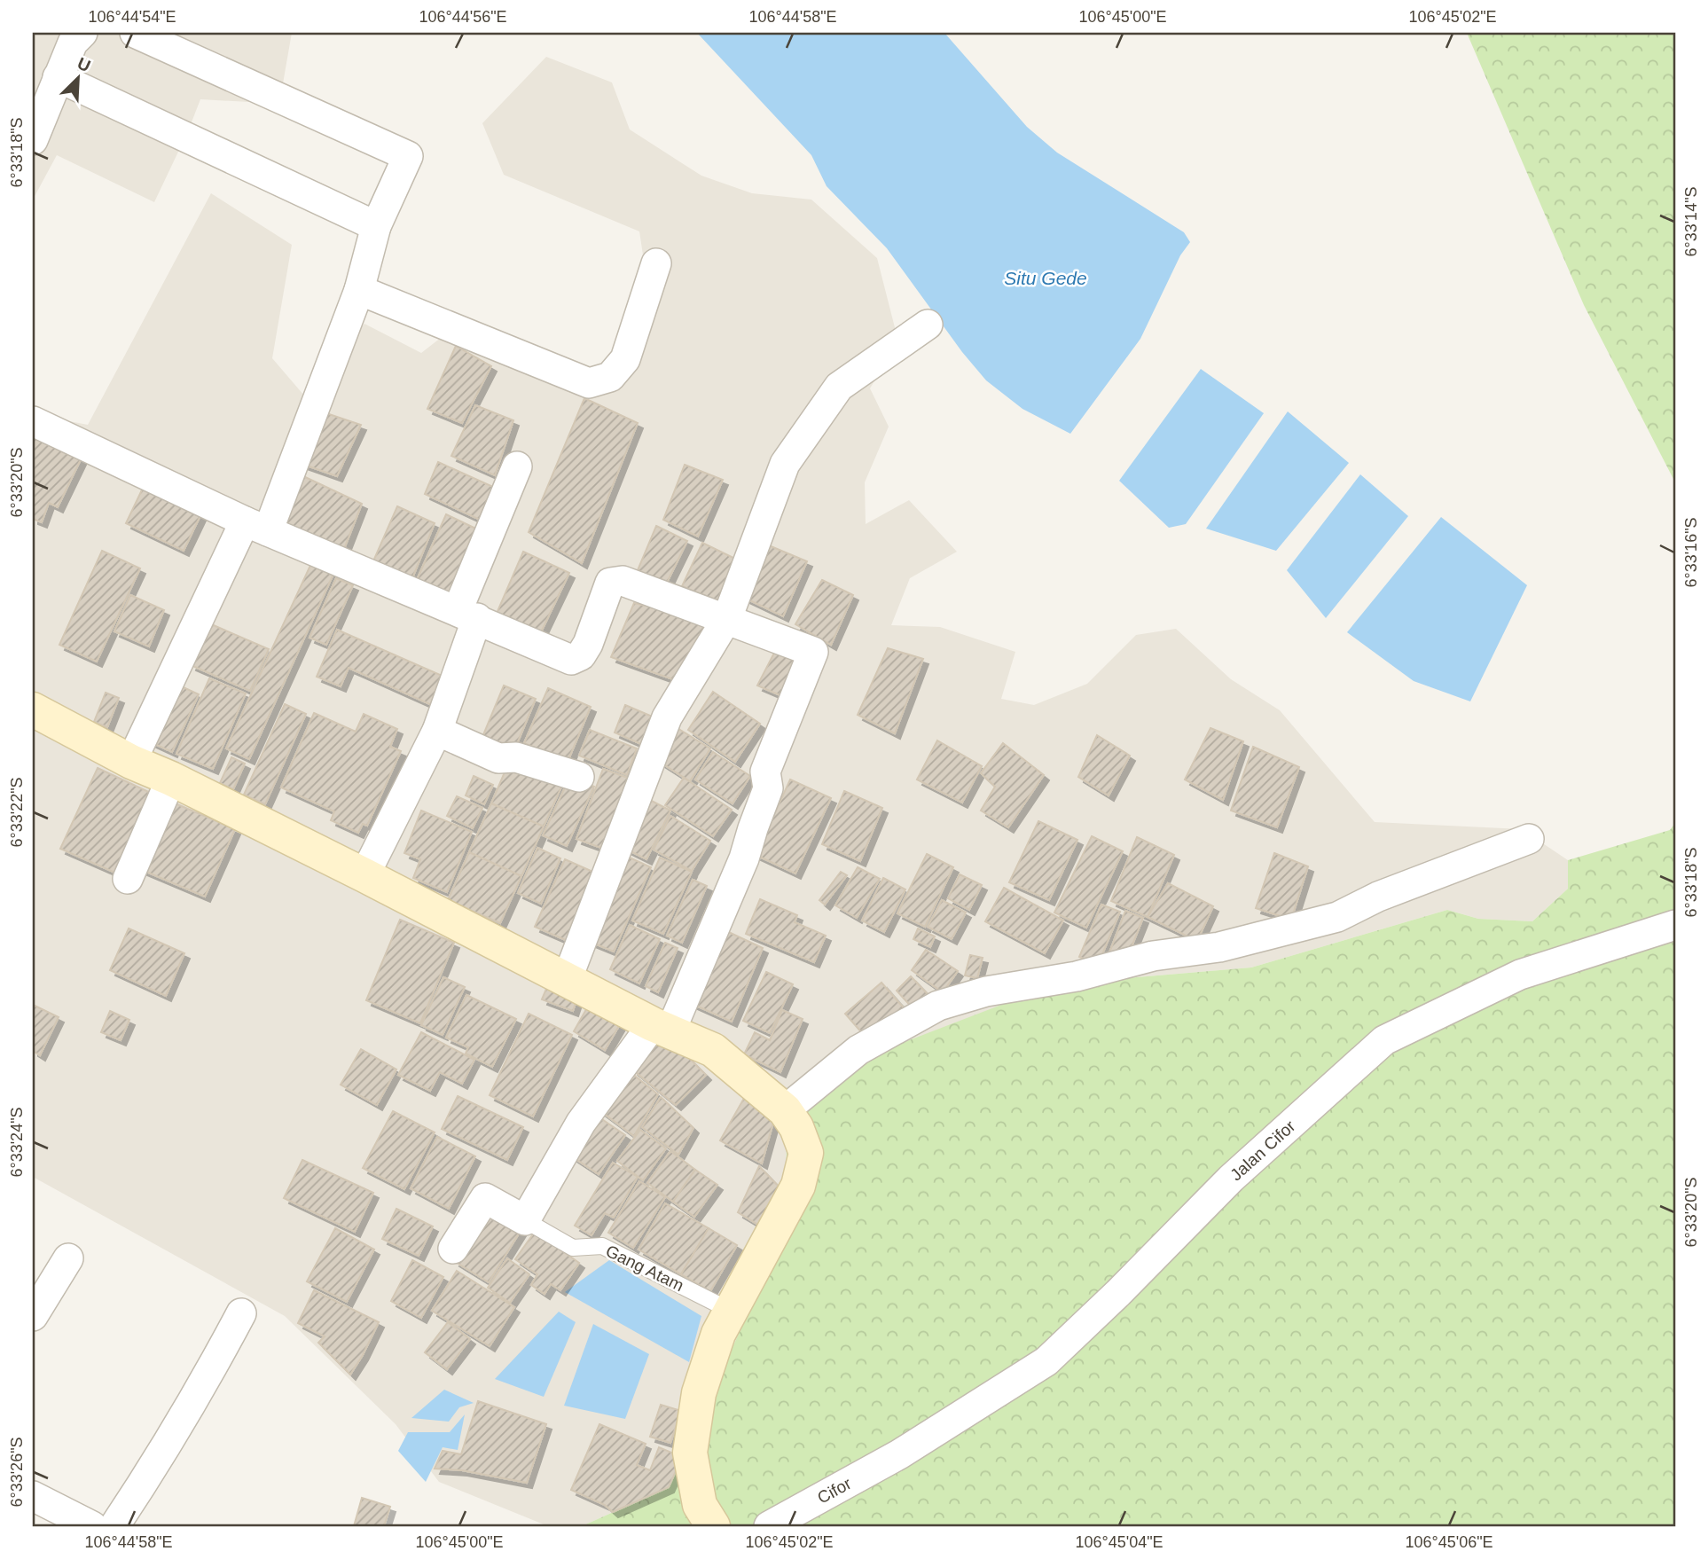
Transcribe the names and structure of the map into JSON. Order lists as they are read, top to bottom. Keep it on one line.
{"streets":{"street":["Jalan Cifor","Cifor"],"lane":["Gang Atam"]},"crossings":[["Jalan Cifor","Cifor"]],"water":["Situ Gede"],"north":"top right","coordinates":["106°44'54\"E","106°44'56\"E","106°44'58\"E","106°45'00\"E","106°45'02\"E","6°33'18\"S","6°33'14\"S","6°33'20\"S","6°33'16\"S","6°33'22\"S","6°33'24\"S","6°33'26\"S","106°45'04\"E","106°45'06\"E"]}
